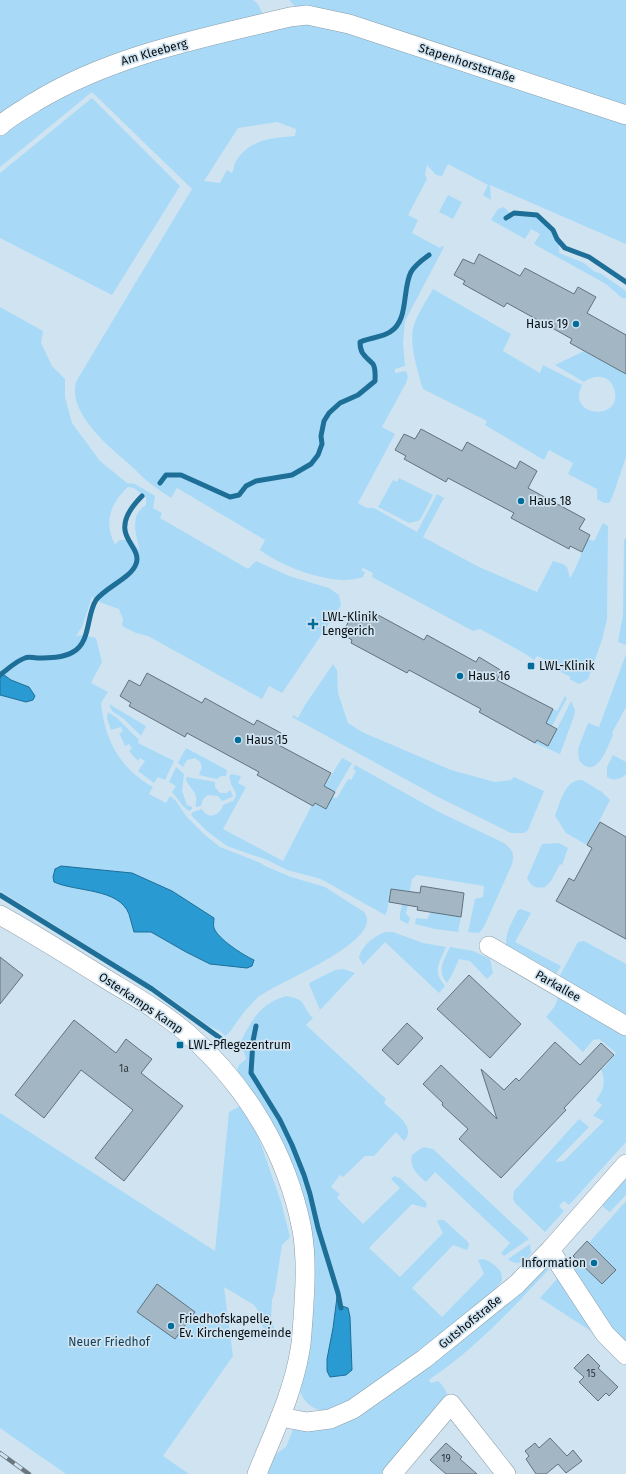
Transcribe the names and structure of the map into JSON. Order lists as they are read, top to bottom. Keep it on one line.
{"streets":{"street":["Am Kleeberg","Stapenhorststraße","Parkallee","Osterkamps Kamp","Gutshofstraße"]},"crossings":[["Am Kleeberg","Stapenhorststraße"],["Osterkamps Kamp","Gutshofstraße"]],"parks":["Neuer Friedhof"],"places":{"other":["Haus 19","Haus 18","Haus 16","Haus 15","Information","Friedhofskapelle, Ev. Kirchengemeinde"],"health":["LWL-Klinik Lengerich"],"transit":["LWL-Klinik","LWL-Pflegezentrum"]},"house_numbers":["1a","15","19"]}
